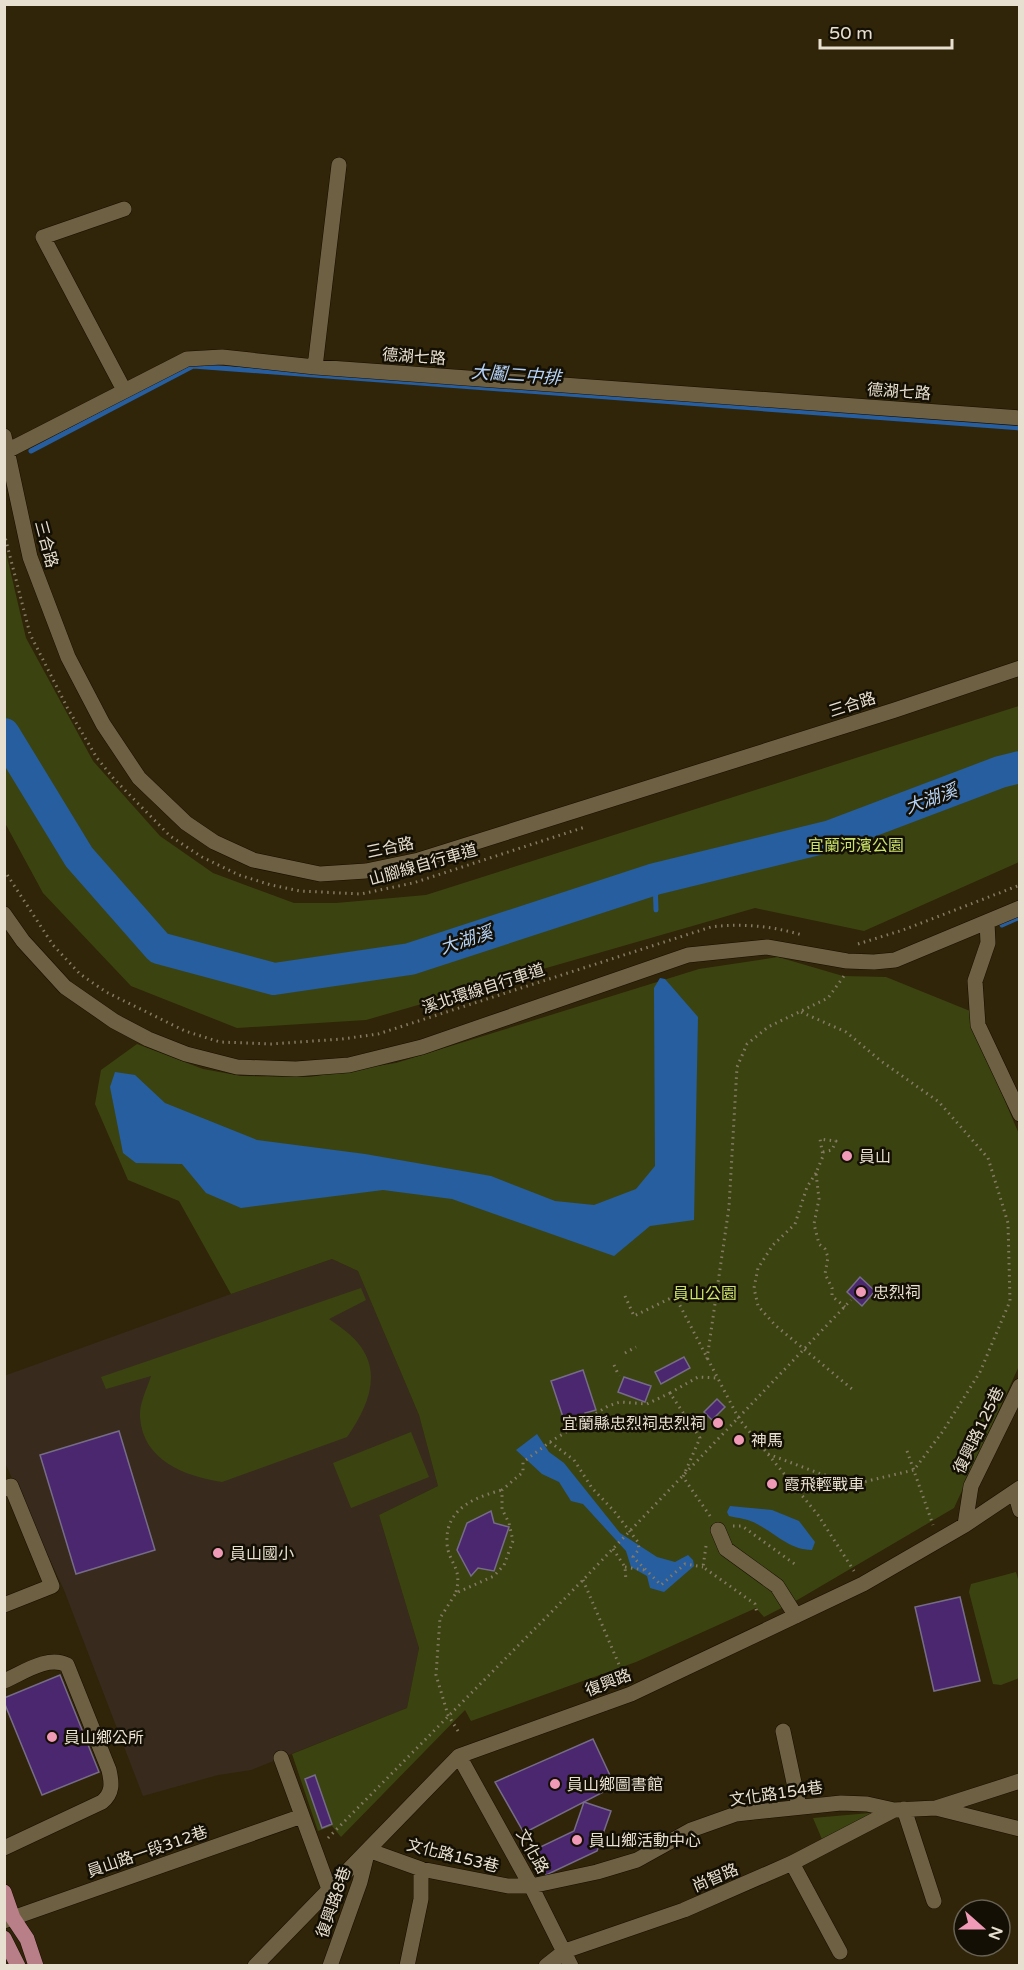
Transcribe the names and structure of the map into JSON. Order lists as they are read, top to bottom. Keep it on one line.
{"streets":{"street":["德湖七路","三合路","復興路125巷","復興路","文化路154巷","員山路一段312巷","文化路","文化路153巷","尚智路","復興路8巷"],"path":["山腳線自行車道","溪北環線自行車道"]},"crossings":[["德湖七路","三合路"],["復興路125巷","復興路"],["復興路","文化路"],["復興路","文化路153巷"],["復興路","復興路8巷"],["文化路154巷","文化路"],["文化路154巷","文化路153巷"],["文化路154巷","尚智路"],["文化路","文化路153巷"],["文化路","尚智路"],["文化路153巷","復興路8巷"]],"water":["大鬮二中排","大湖溪"],"parks":["宜蘭河濱公園","員山公園"],"places":["員山","忠烈祠","宜蘭縣忠烈祠忠烈祠","神馬","霞飛輕戰車","員山國小","員山鄉公所","員山鄉圖書館","員山鄉活動中心"],"scale_bar":"50 m","north":"right"}
